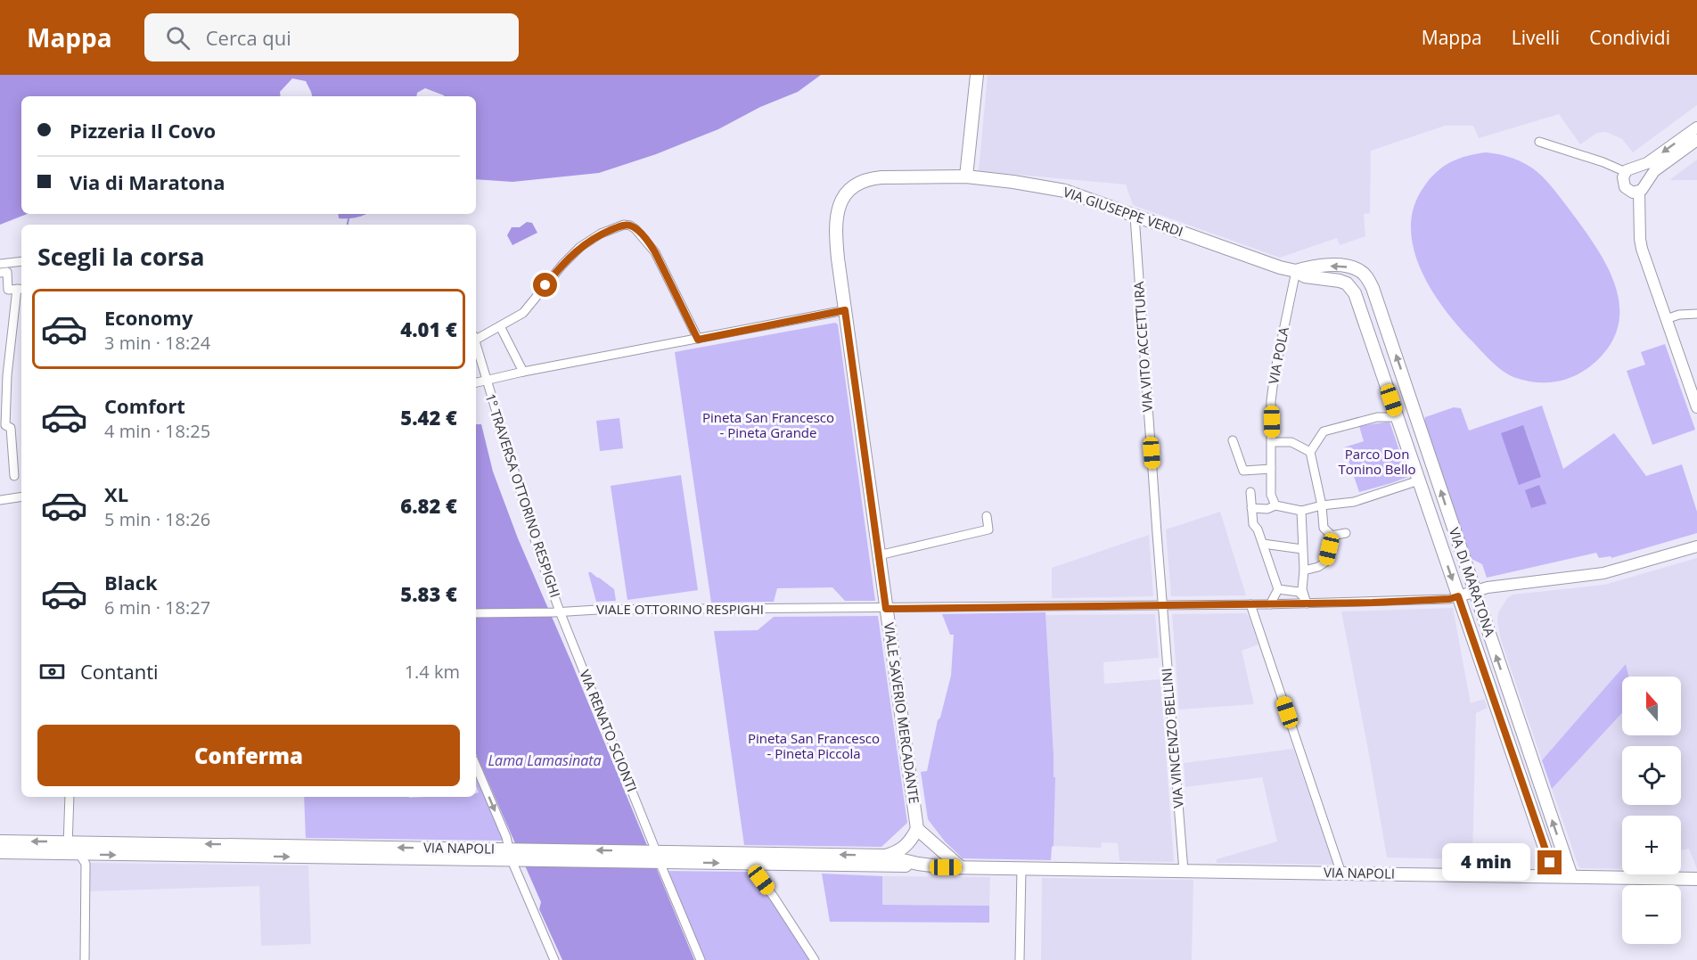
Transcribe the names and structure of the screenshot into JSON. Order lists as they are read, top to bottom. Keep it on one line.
{"streets":{"main road":["VIA GIUSEPPE VERDI","VIA DI MARATONA","VIALE SAVERIO MERCADANTE","VIA NAPOLI"],"street":["VIA VITO ACCETTURA","VIA POLA","1° TRAVERSA OTTORINO RESPIGHI","VIALE OTTORINO RESPIGHI","VIA RENATO SCIONTI","VIA VINCENZO BELLINI"]},"crossings":[["VIA GIUSEPPE VERDI","VIA VITO ACCETTURA"],["VIA GIUSEPPE VERDI","VIA POLA"],["VIA GIUSEPPE VERDI","VIA DI MARATONA"],["VIA GIUSEPPE VERDI","VIALE SAVERIO MERCADANTE"],["VIA VITO ACCETTURA","VIALE OTTORINO RESPIGHI"],["VIA VITO ACCETTURA","VIA VINCENZO BELLINI"],["1° TRAVERSA OTTORINO RESPIGHI","VIALE OTTORINO RESPIGHI"],["1° TRAVERSA OTTORINO RESPIGHI","VIA RENATO SCIONTI"],["VIA DI MARATONA","VIALE OTTORINO RESPIGHI"],["VIA DI MARATONA","VIA NAPOLI"],["VIALE OTTORINO RESPIGHI","VIALE SAVERIO MERCADANTE"],["VIALE OTTORINO RESPIGHI","VIA RENATO SCIONTI"],["VIALE OTTORINO RESPIGHI","VIA VINCENZO BELLINI"],["VIA RENATO SCIONTI","VIA NAPOLI"],["VIA VINCENZO BELLINI","VIA NAPOLI"]],"water":["Lama Lamasinata"],"parks":["Pineta San Francesco - Pineta Grande","Parco Don Tonino Bello","Pineta San Francesco - Pineta Piccola"],"north":"top","page":{"header":"Mappa","search":"Cerca qui","nav":["Mappa","Livelli","Condividi"],"banner":["Pizzeria Il Covo","Via di Maratona"],"heading":"Scegli la corsa","list":[{"name":"Economy","note":"3 min · 18:24","value":"4.01 €"},{"name":"Comfort","note":"4 min · 18:25","value":"5.42 €"},{"name":"XL","note":"5 min · 18:26","value":"6.82 €"},{"name":"Black","note":"6 min · 18:27","value":"5.83 €"}],"pay":["Contanti","1.4 km"],"map_buttons":["+","−"],"buttons":"Conferma","bubble":"4 min"}}
